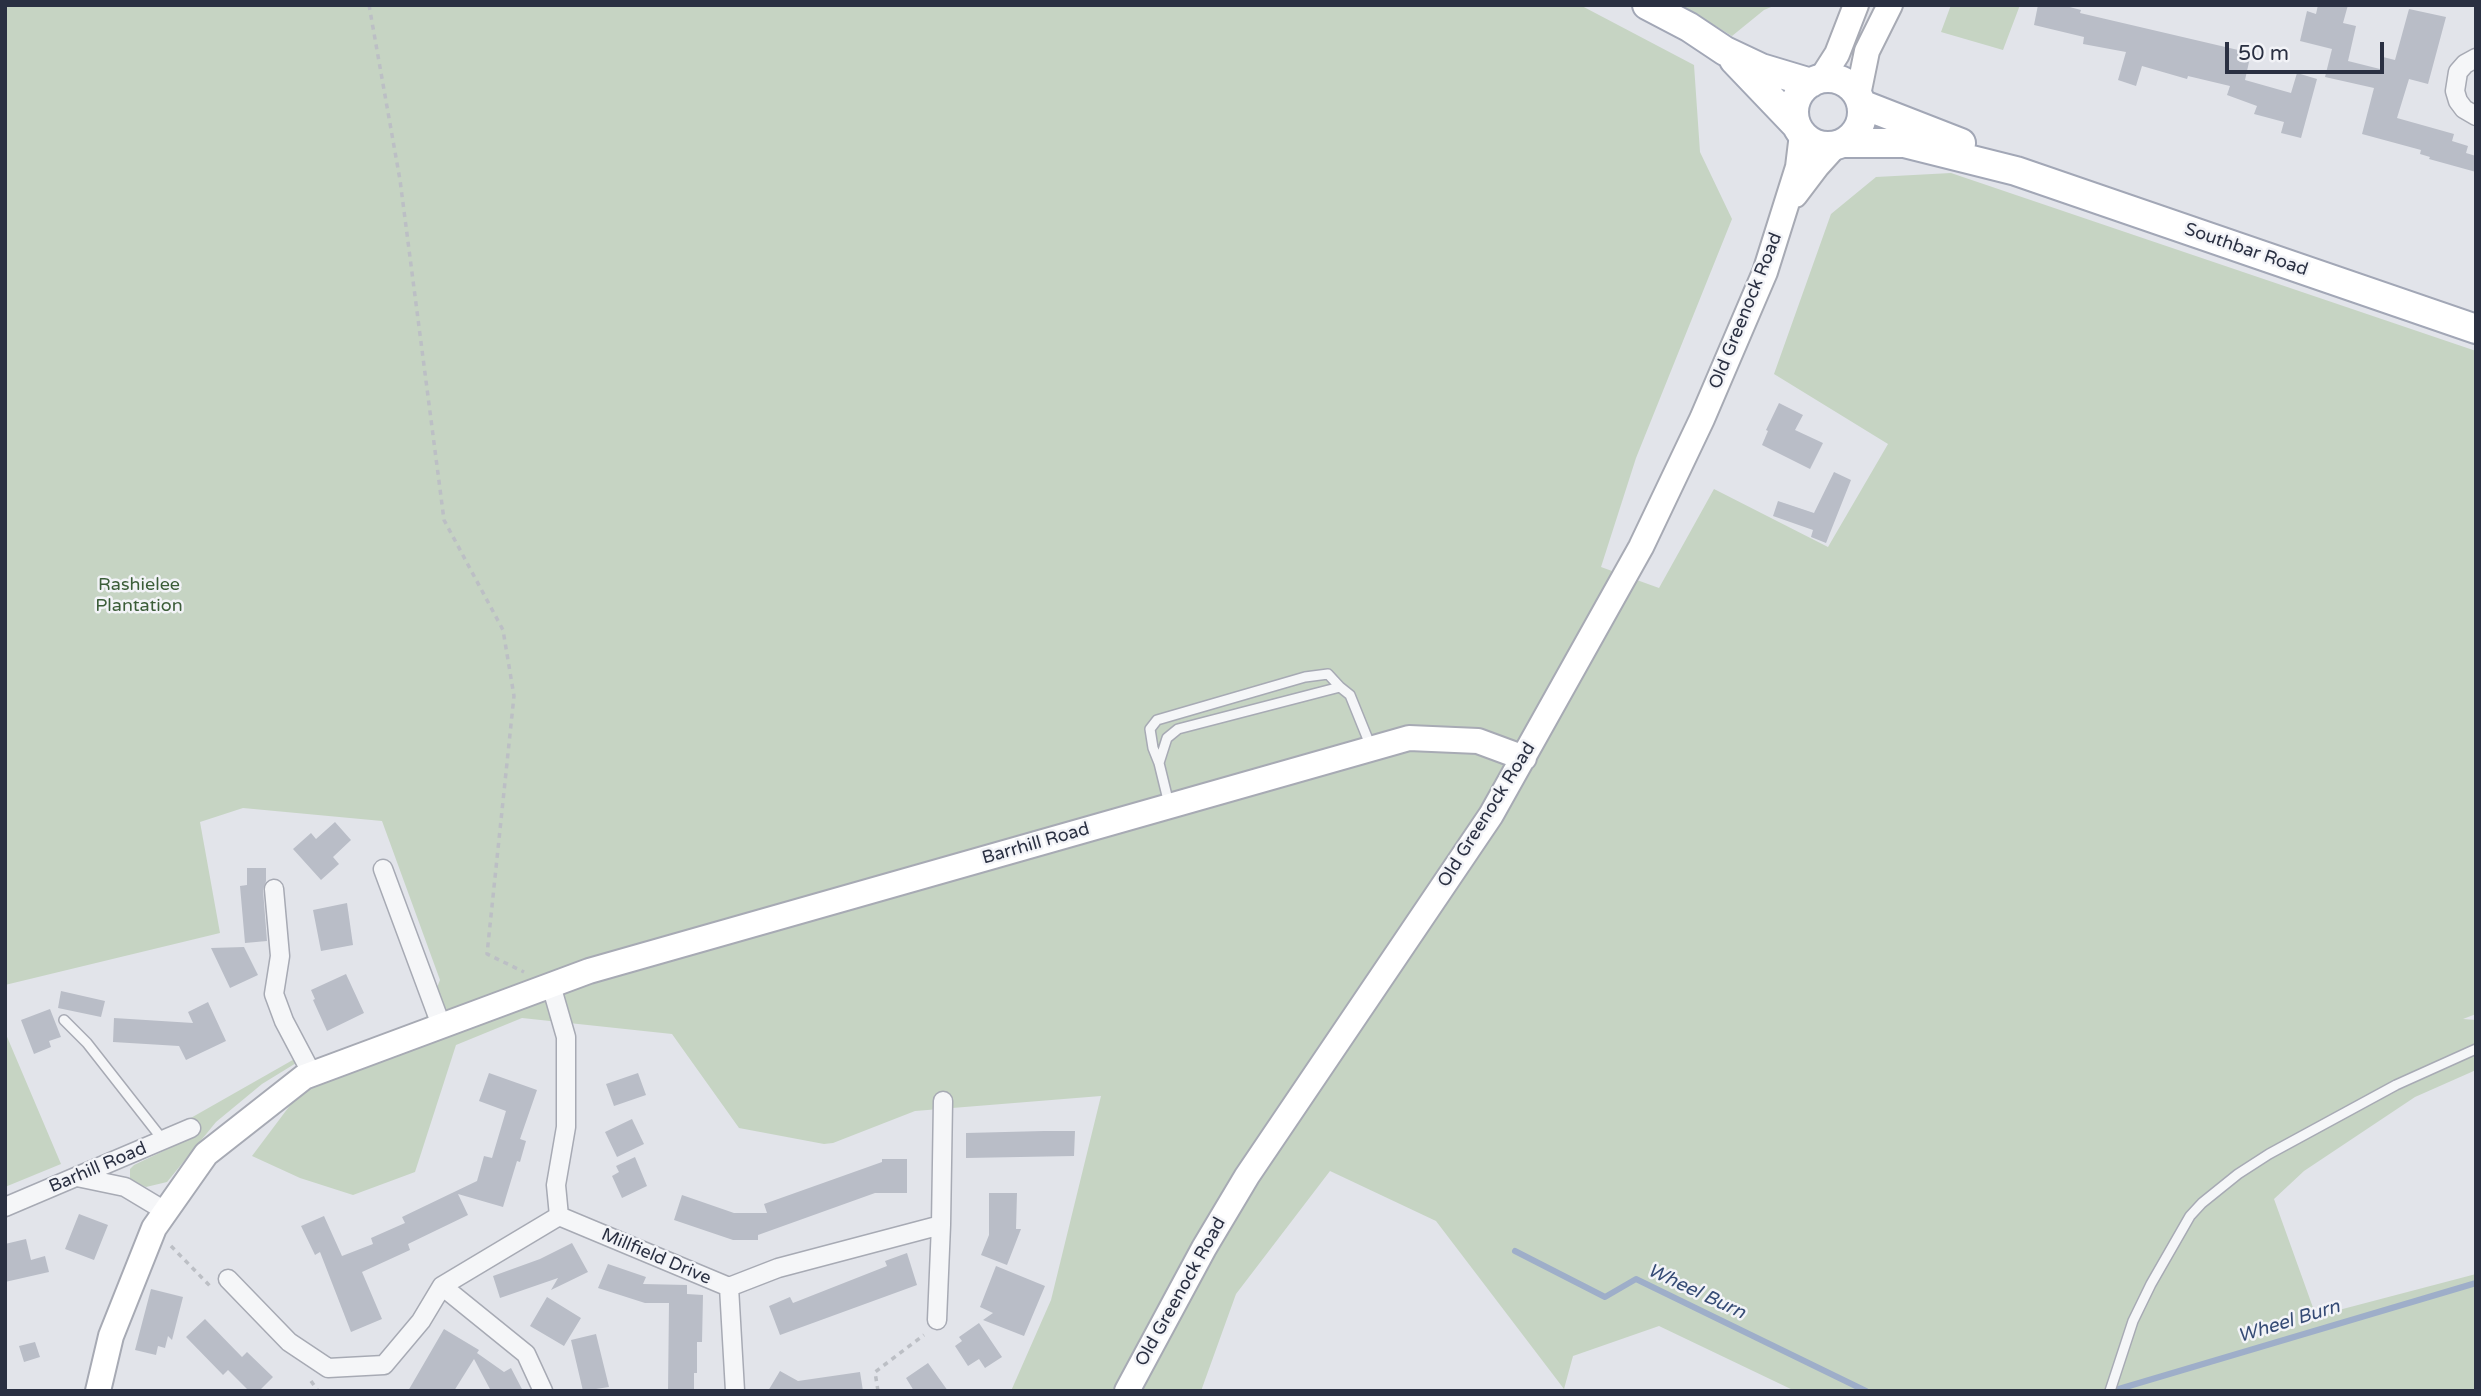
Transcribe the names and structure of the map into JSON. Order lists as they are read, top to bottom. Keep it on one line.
{"streets":{"main road":["Southbar Road"],"street":["Old Greenock Road","Barrhill Road","Barhill Road","Millfield Drive"]},"crossings":[["Southbar Road","Old Greenock Road"],["Old Greenock Road","Barrhill Road"]],"water":["Wheel Burn"],"parks":["Rashielee Plantation"],"scale_bar":"50 m"}
